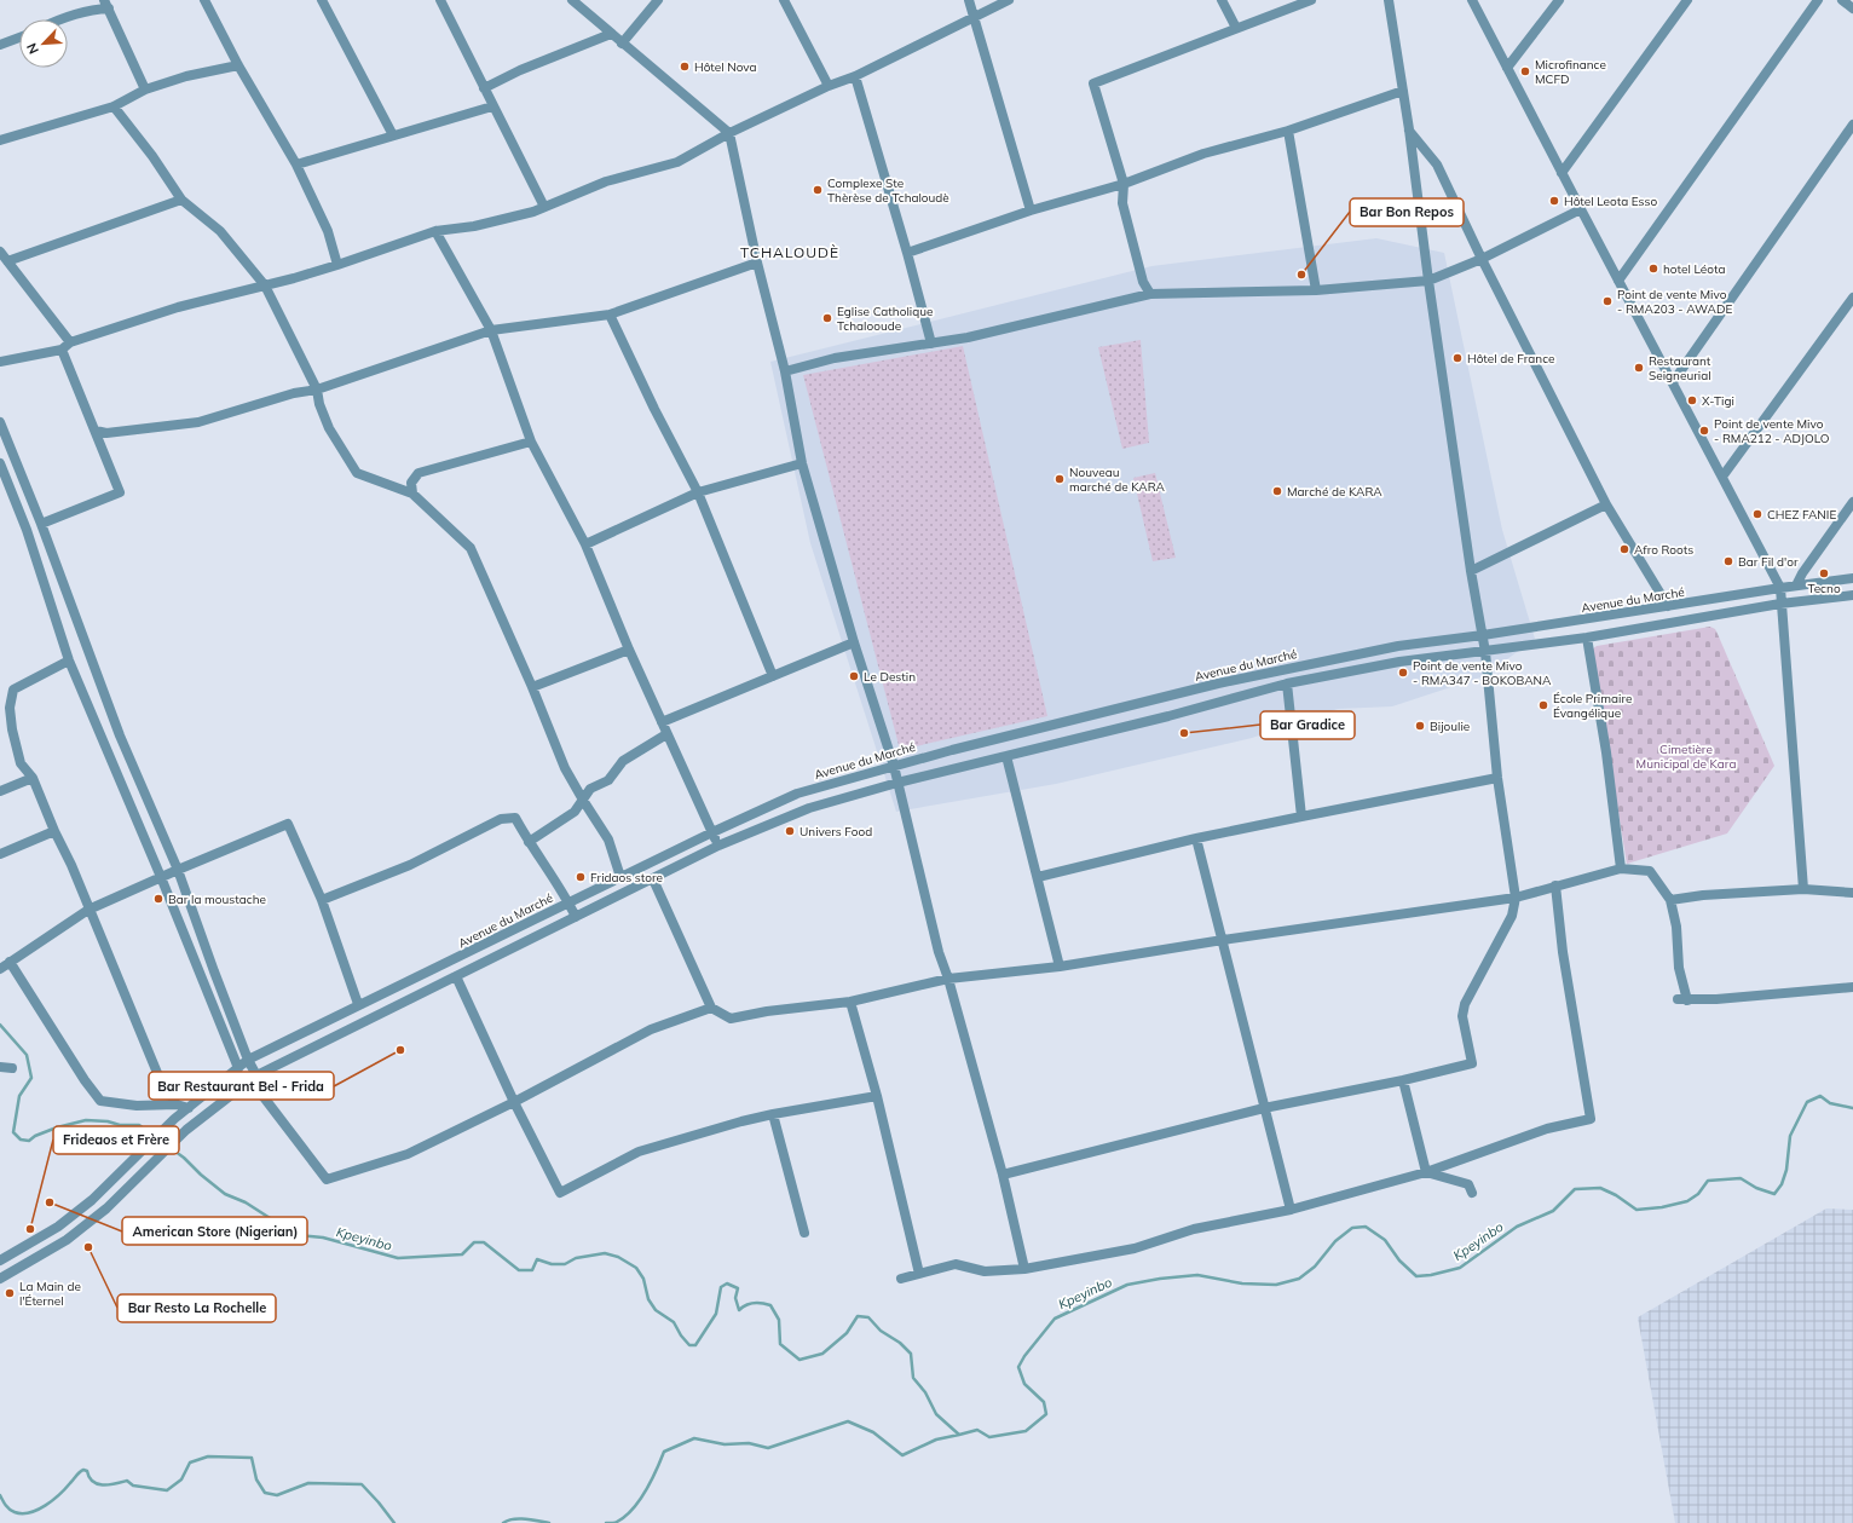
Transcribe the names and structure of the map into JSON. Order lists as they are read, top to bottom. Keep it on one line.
{"streets":{"street":["Avenue du Marché"]},"districts":["TCHALOUDÈ"],"water":["Kpeyinbo"],"parks":["Cimetière Municipal de Kara"],"places":["Hôtel Nova","Microfinance MCFD","Complexe Ste Thèrèse de Tchaloudè","Hôtel Leota Esso","hotel Léota","Bar Bon Repos","Point de vente Mivo - RMA203 - AWADE","Eglise Catholique Tchalooude","Hôtel de France","Restaurant Seigneurial","X-Tigi","Point de vente Mivo - RMA212 - ADJOLO","Nouveau marché de KARA","Marché de KARA","CHEZ FANIE","Afro Roots","Bar Fil d'or","Tecno","Point de vente Mivo - RMA347 - BOKOBANA","Le Destin","École Primaire Évangélique","Bijoulie","Bar Gradice","Univers Food","Fridaos store","Bar la moustache","Bar Restaurant Bel - Frida","American Store (Nigerian)","Frideaos et Frère","Bar Resto La Rochelle","La Main de l'Éternel"],"north":"bottom left"}
